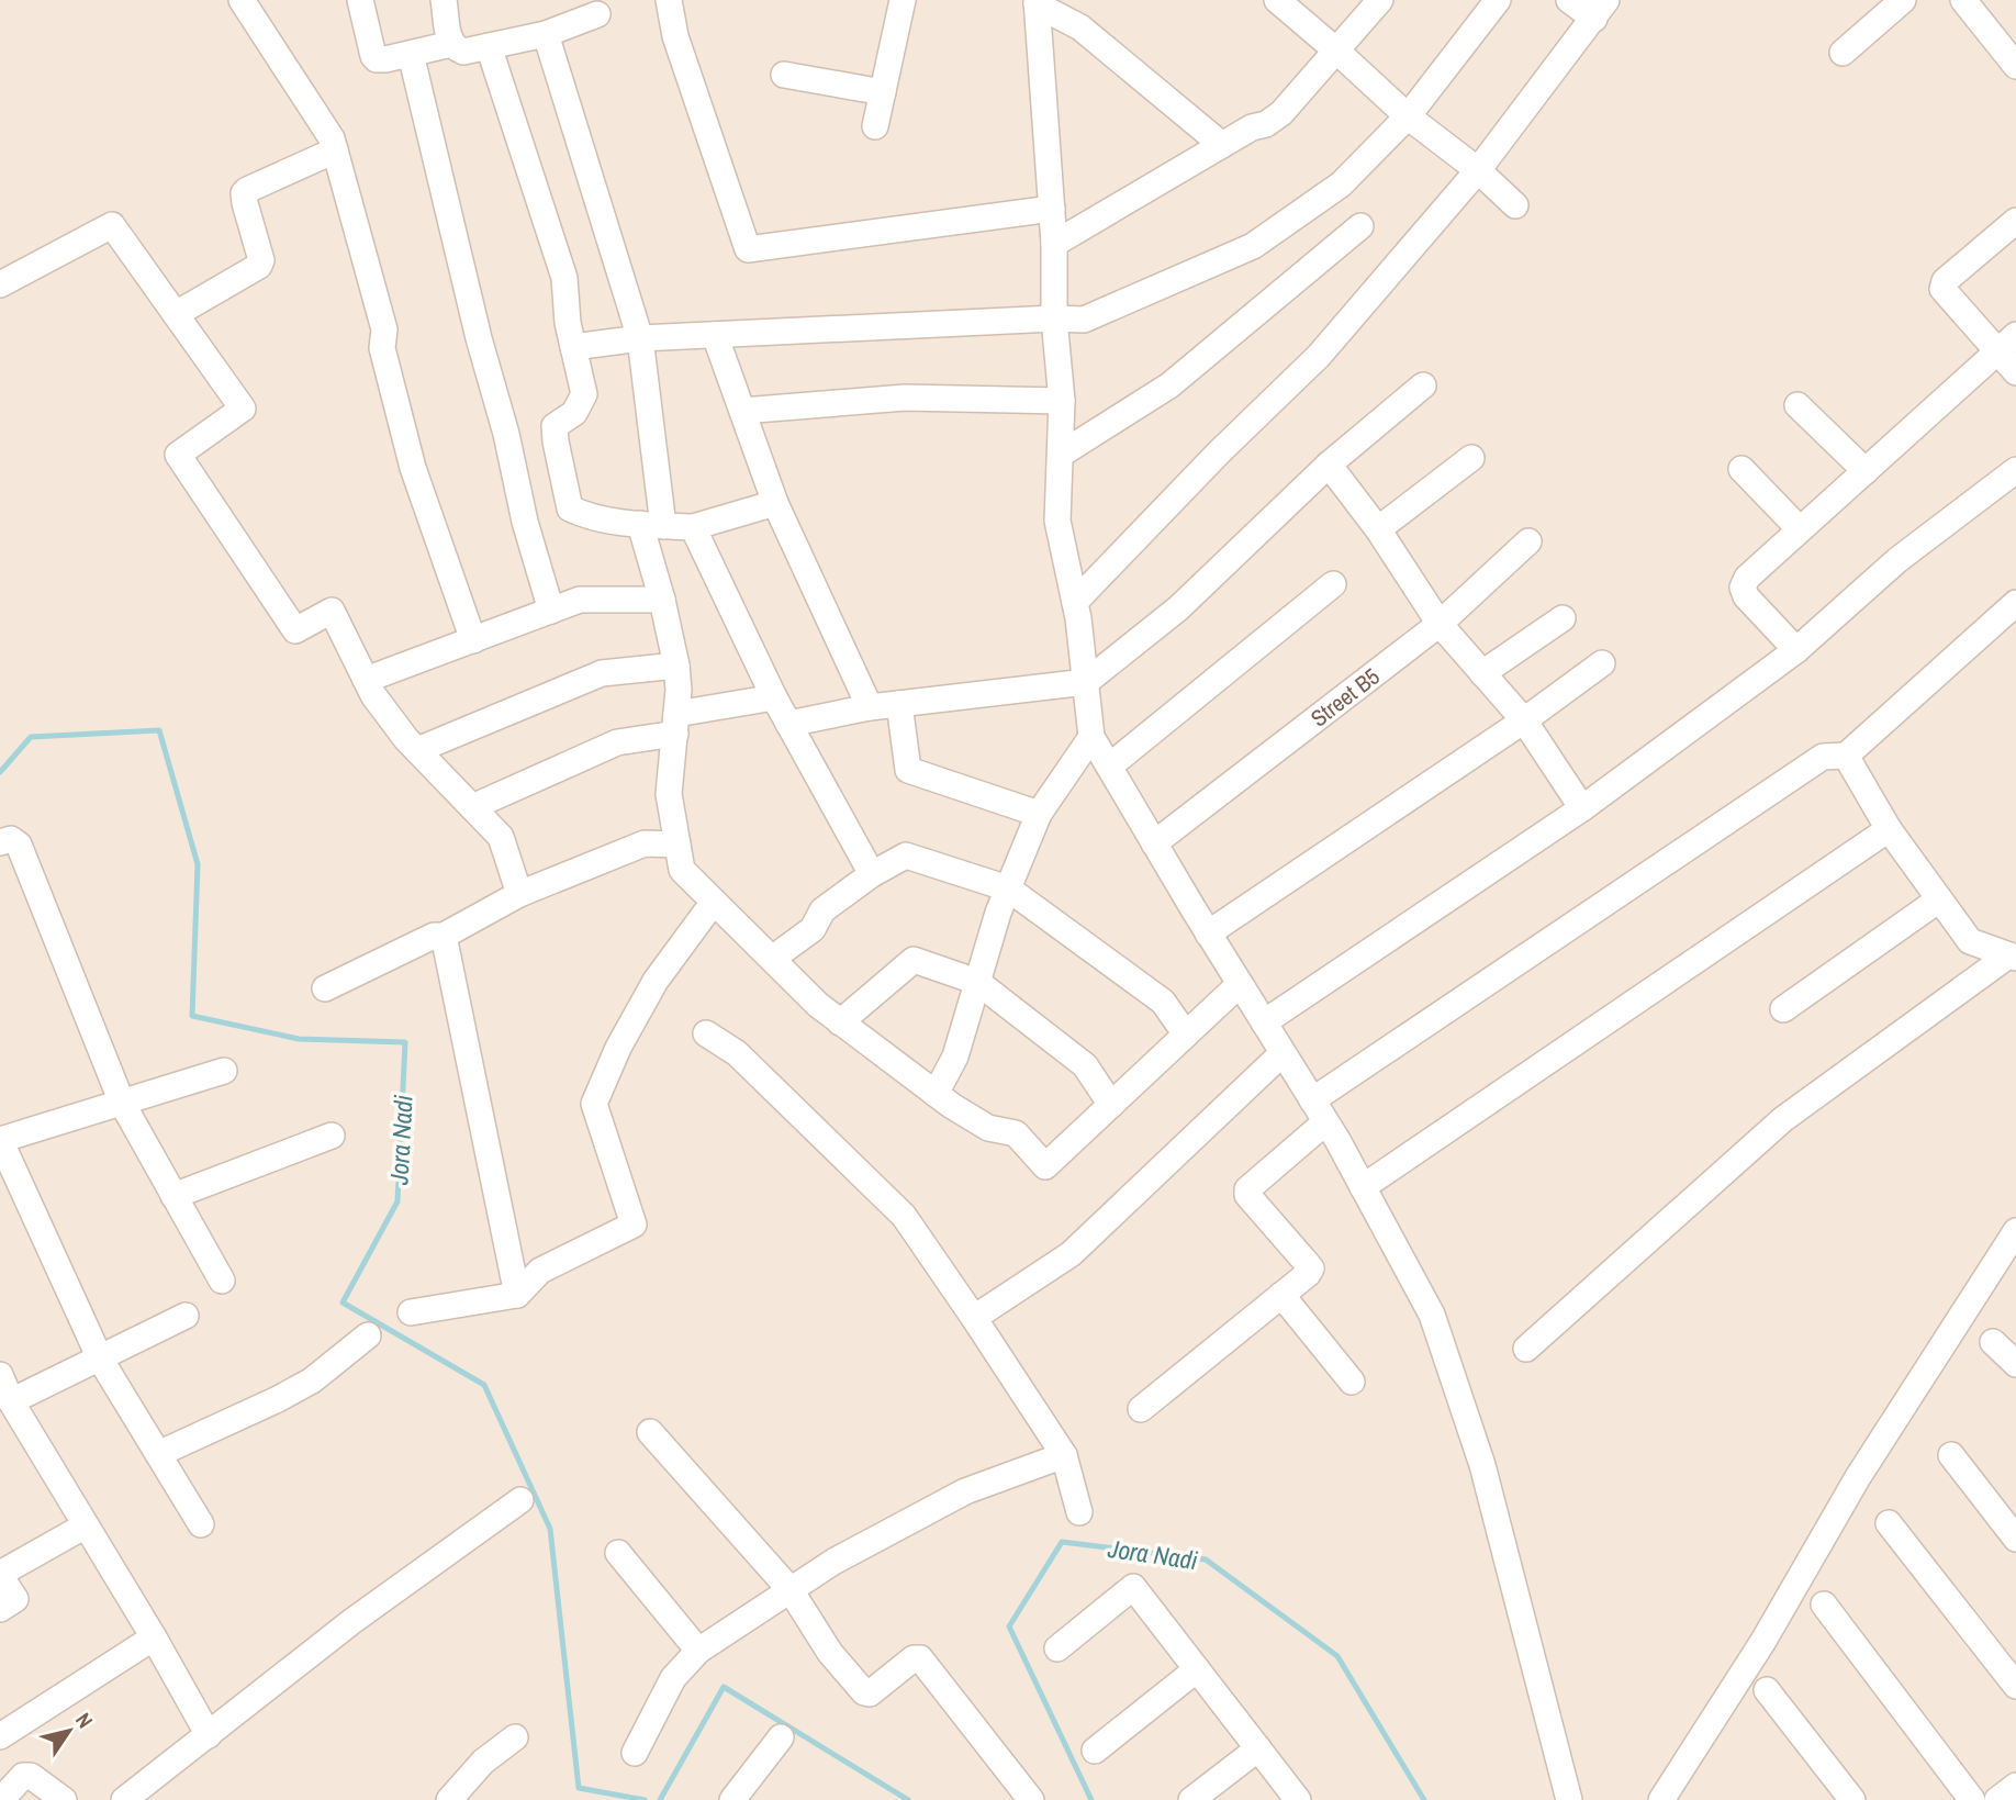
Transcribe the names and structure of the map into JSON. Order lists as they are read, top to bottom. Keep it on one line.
{"streets":{"street":["Street B5"]},"water":["Jora Nadi"],"north":"top right"}
